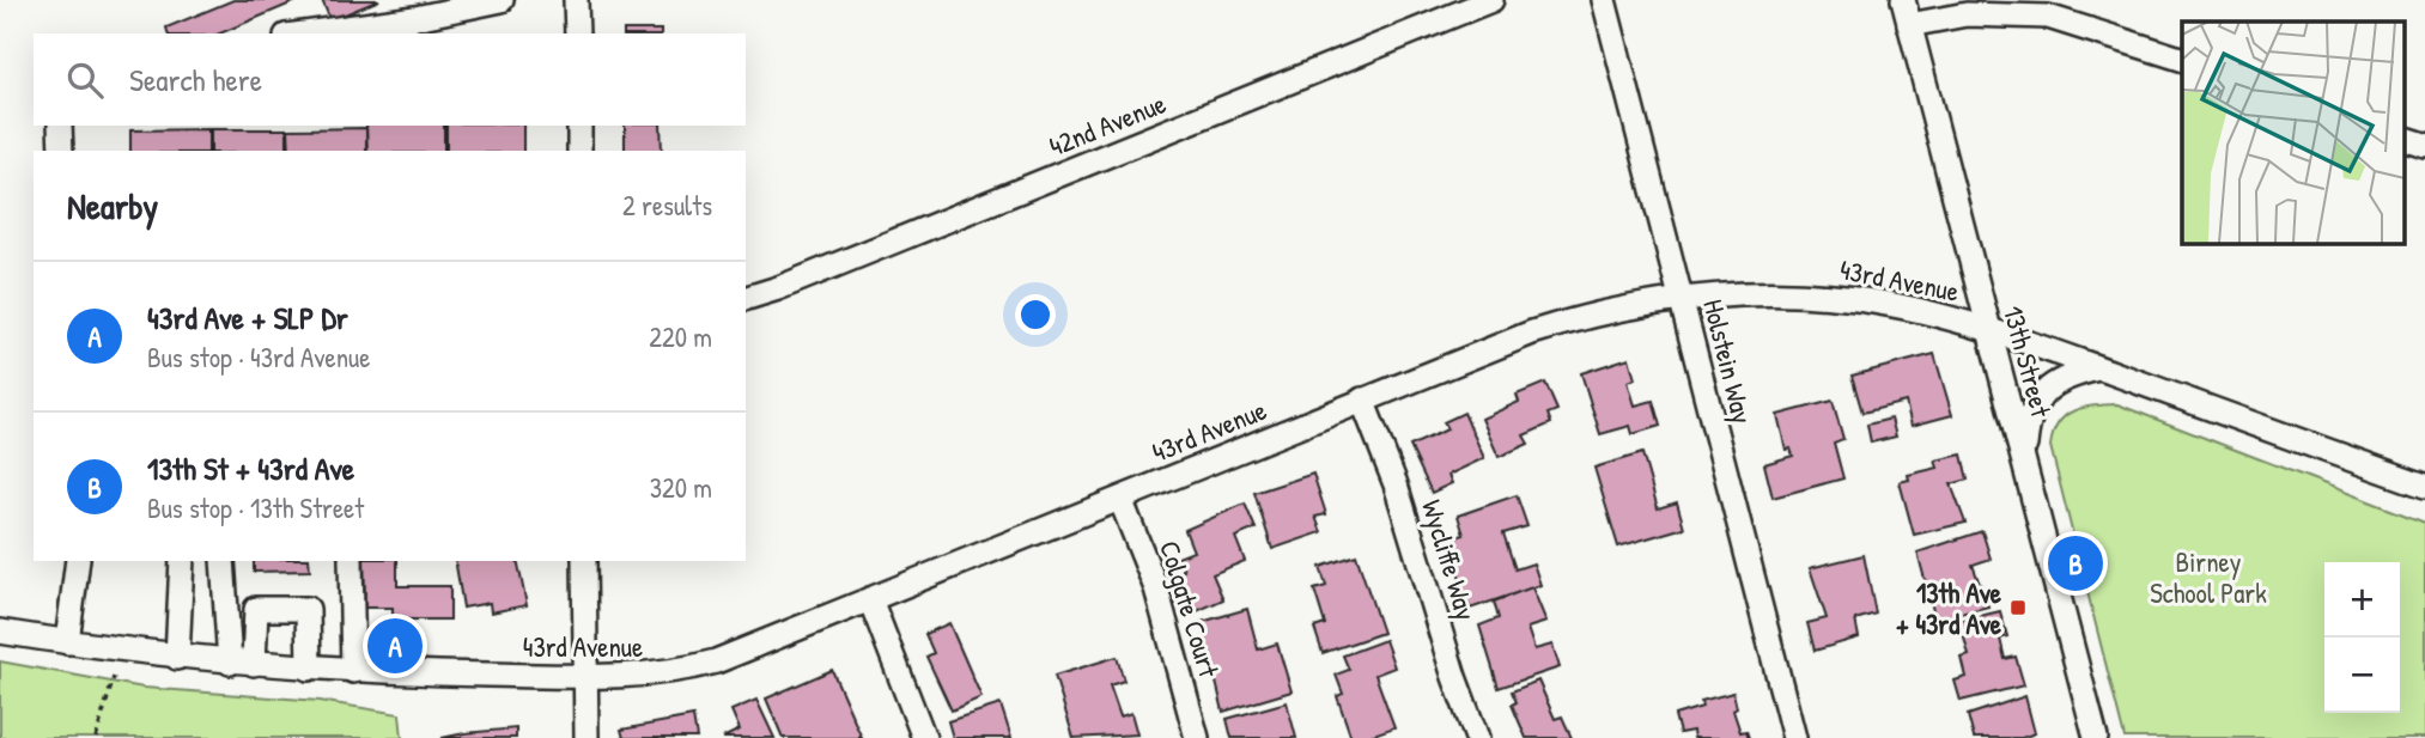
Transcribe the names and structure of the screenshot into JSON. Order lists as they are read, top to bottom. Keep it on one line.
{"streets":{"street":["42nd Avenue","43rd Avenue","Holstein Way","13th Street","Wycliffe Way","Colgate Court"]},"crossings":[["43rd Avenue","Holstein Way"],["43rd Avenue","13th Street"],["43rd Avenue","Wycliffe Way"],["43rd Avenue","Colgate Court"]],"parks":["Birney School Park"],"places":{"transit":["13th Ave + 43rd Ave"]},"page":{"search":"Search here","heading":["Nearby","2 results"],"list":[{"mark":"A","name":"43rd Ave + SLP Dr","note":"Bus stop · 43rd Avenue","value":"220 m"},{"mark":"B","name":"13th St + 43rd Ave","note":"Bus stop · 13th Street","value":"320 m"}],"pins":["B","A"],"map_buttons":["+","−"]}}
